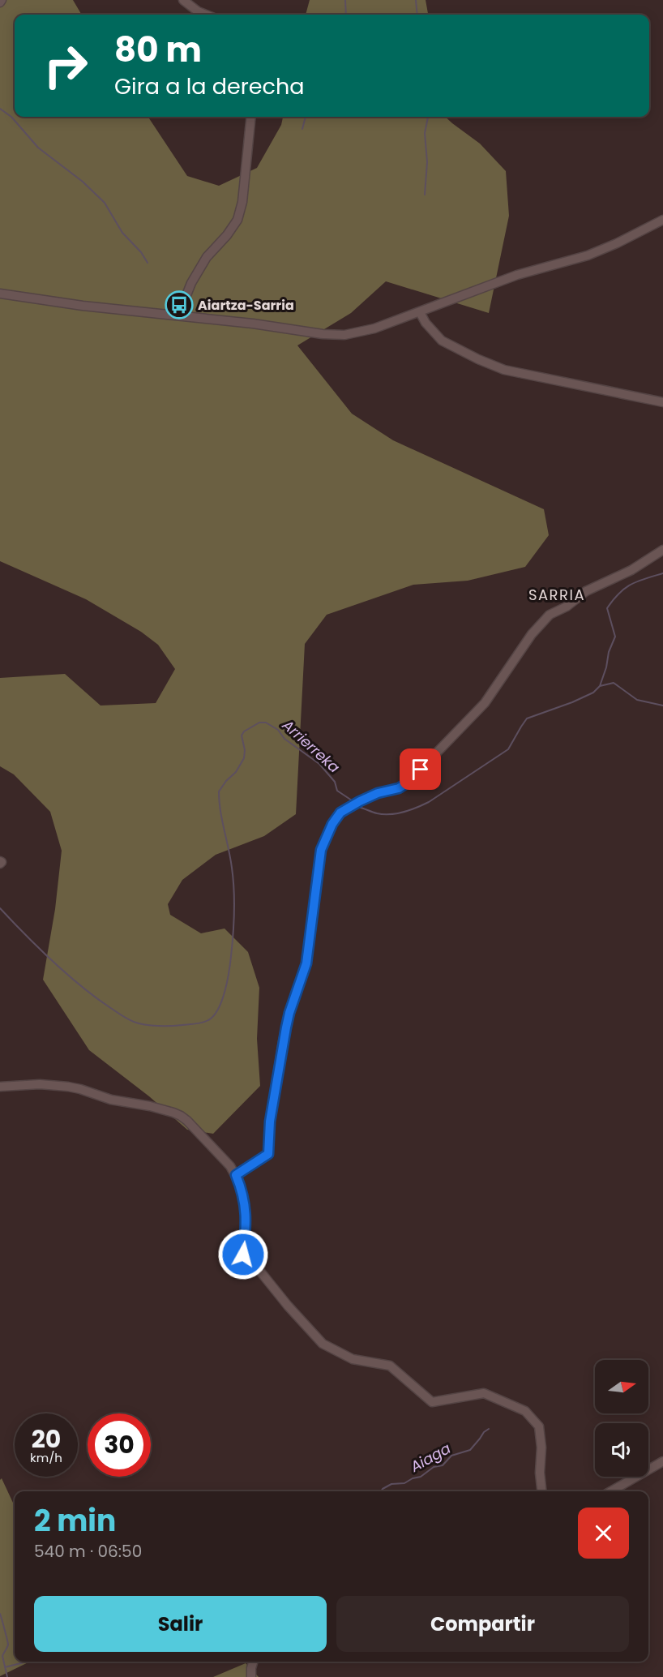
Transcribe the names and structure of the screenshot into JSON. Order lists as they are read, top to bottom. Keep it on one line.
{"districts":["SARRIA"],"water":["Arrierreka","Aiaga"],"places":{"bus stop":["Aiartza-Sarria"]},"north":"right","page":{"turn":["80 m","Gira a la derecha"],"speed":"20 km/h","limit":"30","heading":["2 min","540 m · 06:50"],"buttons":["Salir","Compartir"]}}
